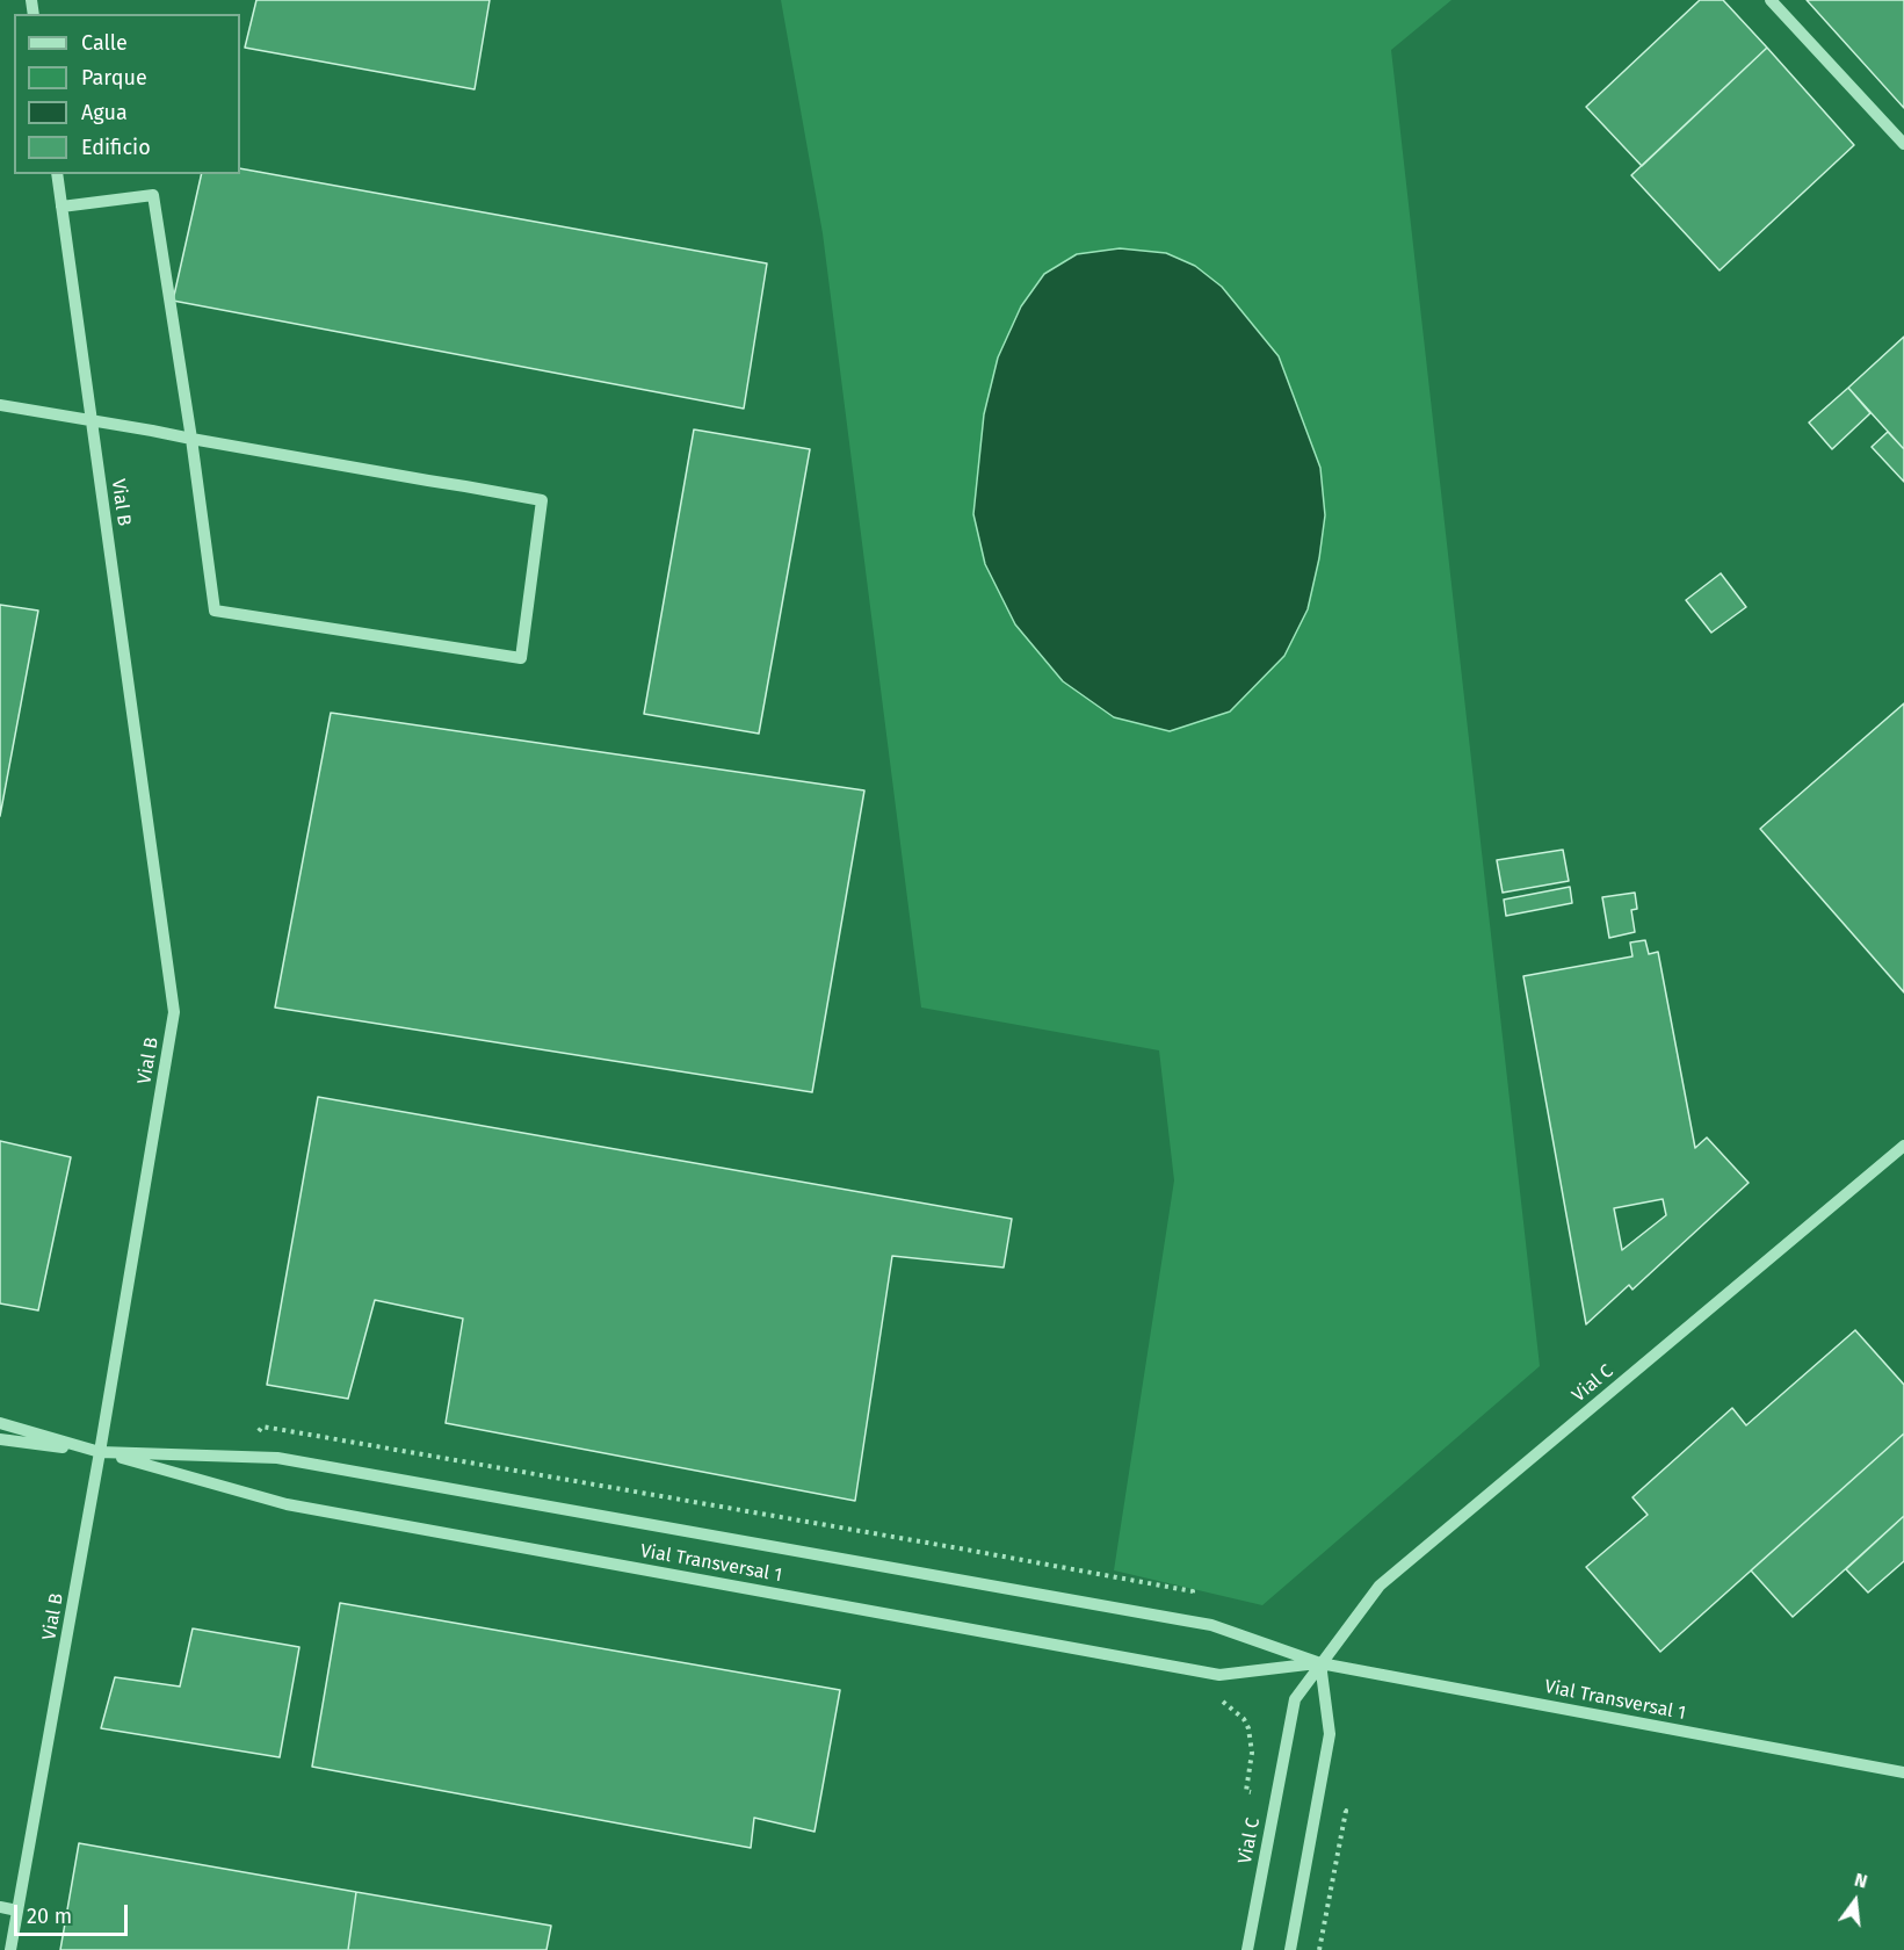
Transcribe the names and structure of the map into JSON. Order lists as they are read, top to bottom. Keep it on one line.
{"streets":{"street":["Vial B","Vial C","Vial Transversal 1"]},"crossings":[["Vial B","Vial Transversal 1"],["Vial C","Vial Transversal 1"]],"legend":["Calle","Parque","Agua","Edificio"],"scale_bar":"20 m","north":"top"}
